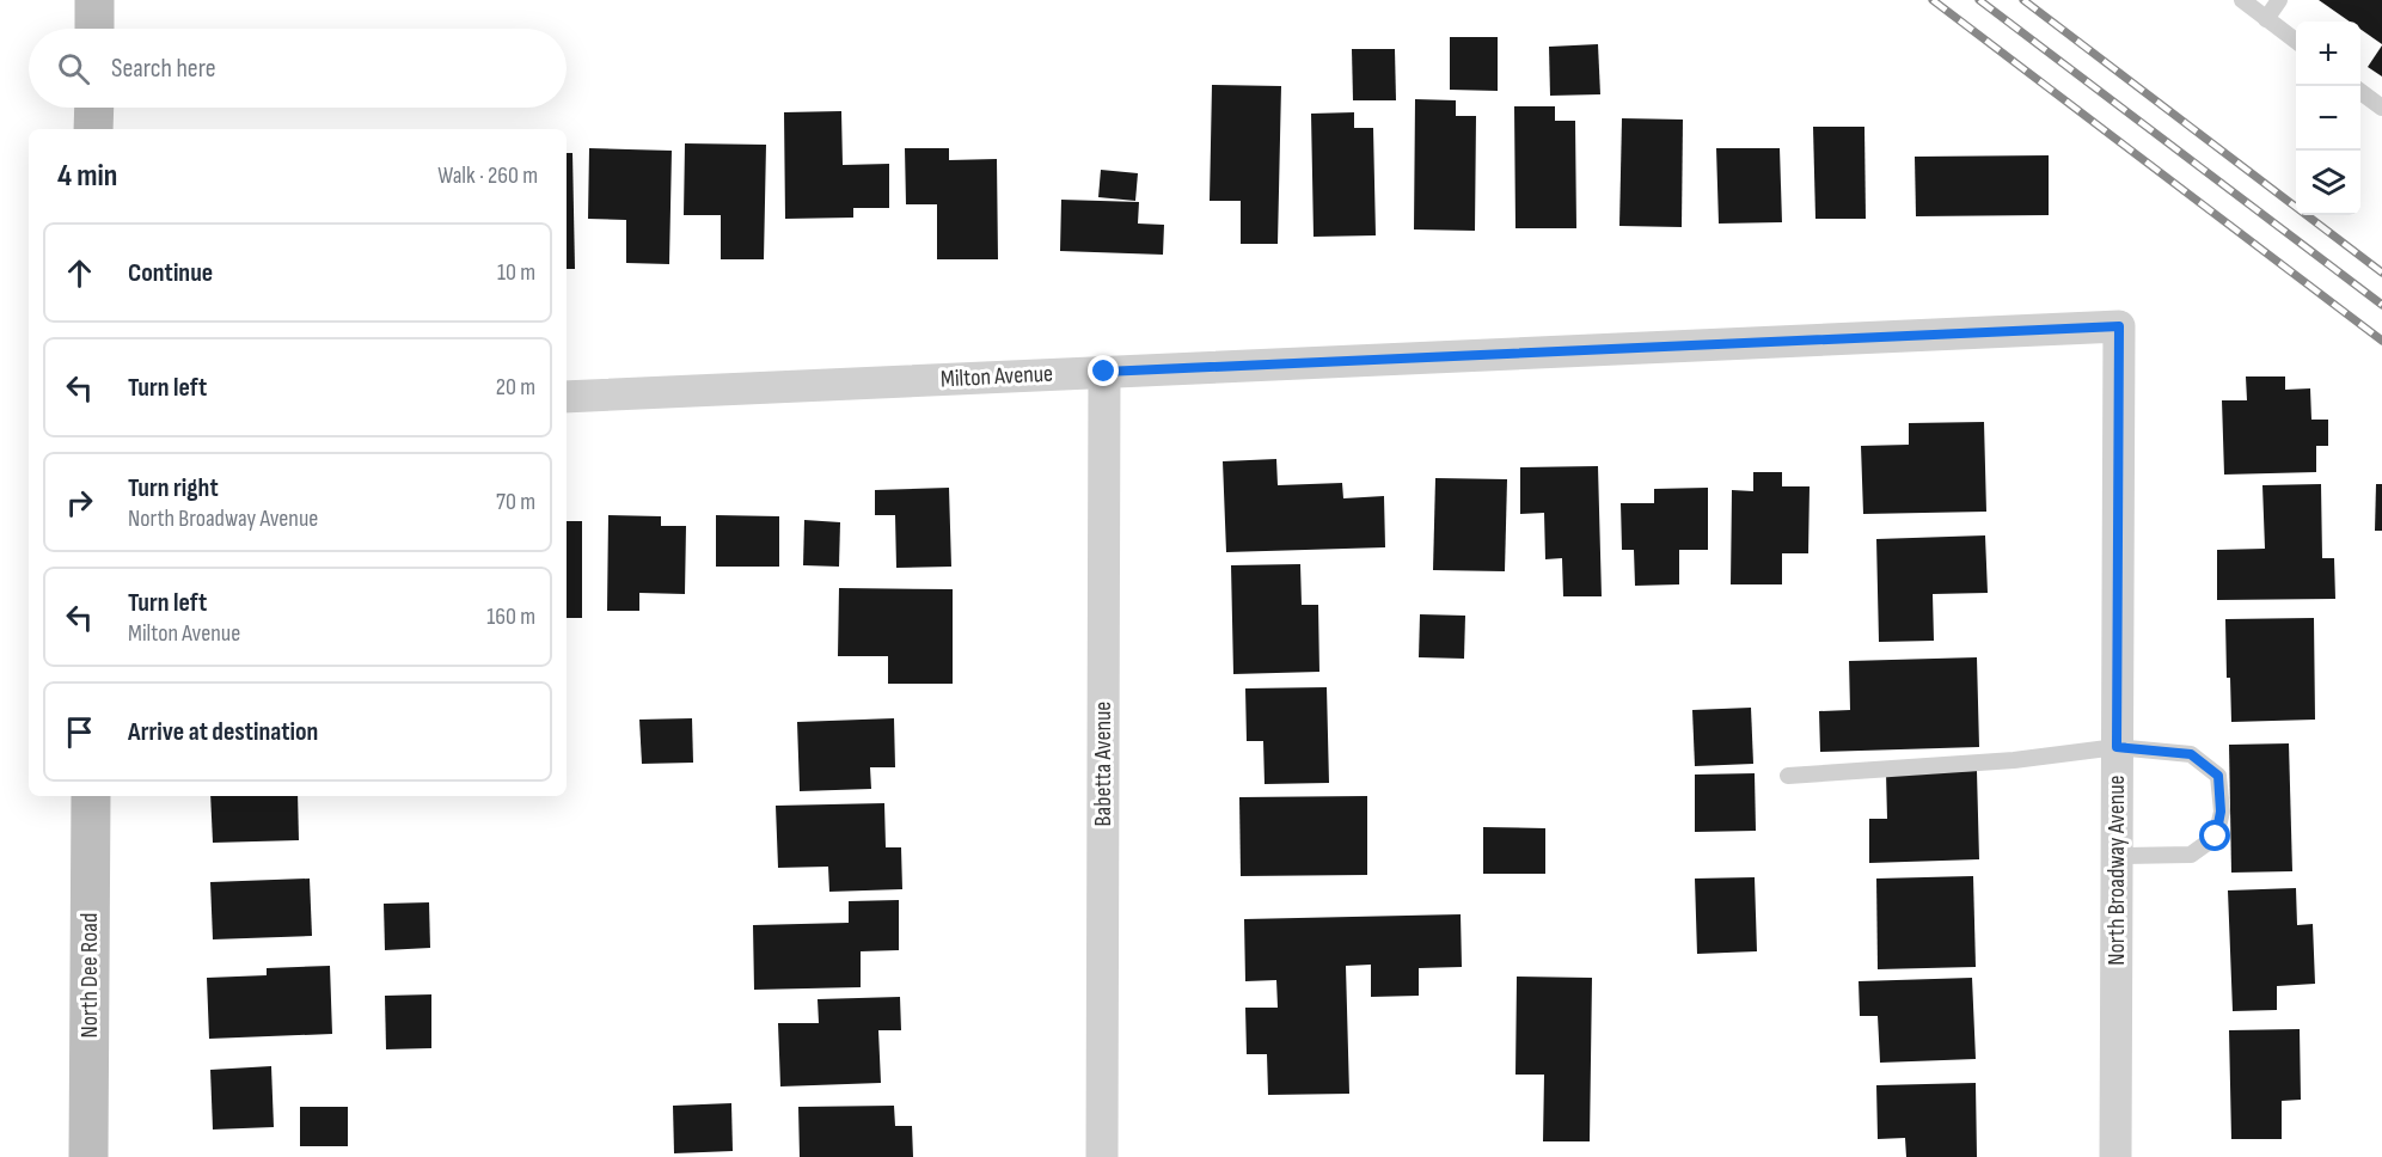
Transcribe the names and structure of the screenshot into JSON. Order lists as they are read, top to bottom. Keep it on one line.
{"streets":{"main road":["North Dee Road"],"street":["Milton Avenue","Babetta Avenue","North Broadway Avenue"]},"crossings":[["Milton Avenue","Babetta Avenue"],["Milton Avenue","North Broadway Avenue"]],"page":{"map_buttons":["+","−"],"search":"Search here","heading":["4 min","Walk · 260 m"],"list":[["Continue","10 m"],["Turn left","20 m"],["Turn right","North Broadway Avenue","70 m"],["Turn left","Milton Avenue","160 m"],"Arrive at destination"]}}
